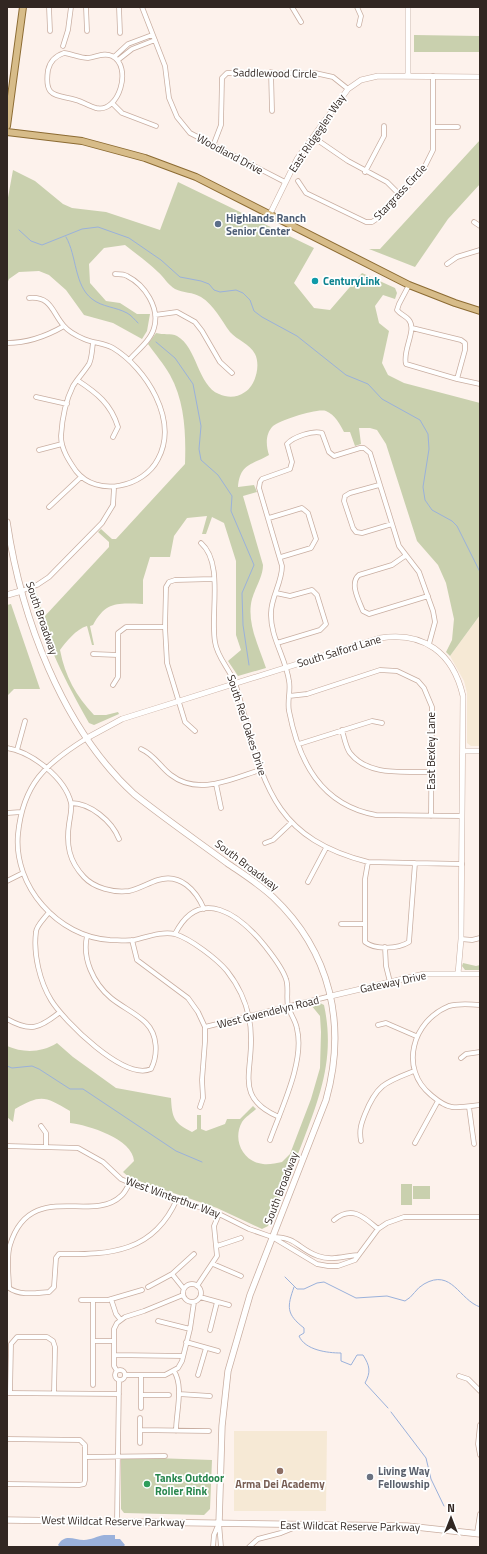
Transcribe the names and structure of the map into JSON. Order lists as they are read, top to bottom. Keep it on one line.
{"streets":{"main road":["South Broadway","West Wildcat Reserve Parkway","East Wildcat Reserve Parkway"],"street":["Saddlewood Circle","East Ridgeglen Way","Woodland Drive","Stargrass Circle","South Salford Lane","South Red Oakes Drive","East Bexley Lane","Gateway Drive","West Gwendelyn Road","West Winterthur Way"]},"crossings":[["Saddlewood Circle","East Ridgeglen Way"],["Saddlewood Circle","Woodland Drive"],["East Ridgeglen Way","Woodland Drive"],["East Ridgeglen Way","Stargrass Circle"],["South Broadway","South Salford Lane"],["South Broadway","Gateway Drive"],["South Broadway","West Gwendelyn Road"],["South Broadway","West Winterthur Way"],["South Broadway","West Wildcat Reserve Parkway"],["South Broadway","East Wildcat Reserve Parkway"],["South Salford Lane","South Red Oakes Drive"],["South Salford Lane","Gateway Drive"],["Gateway Drive","West Gwendelyn Road"],["West Wildcat Reserve Parkway","East Wildcat Reserve Parkway"]],"places":["Highlands Ranch Senior Center","CenturyLink","Arma Dei Academy","Living Way Fellowship","Tanks Outdoor Roller Rink"],"north":"top"}
